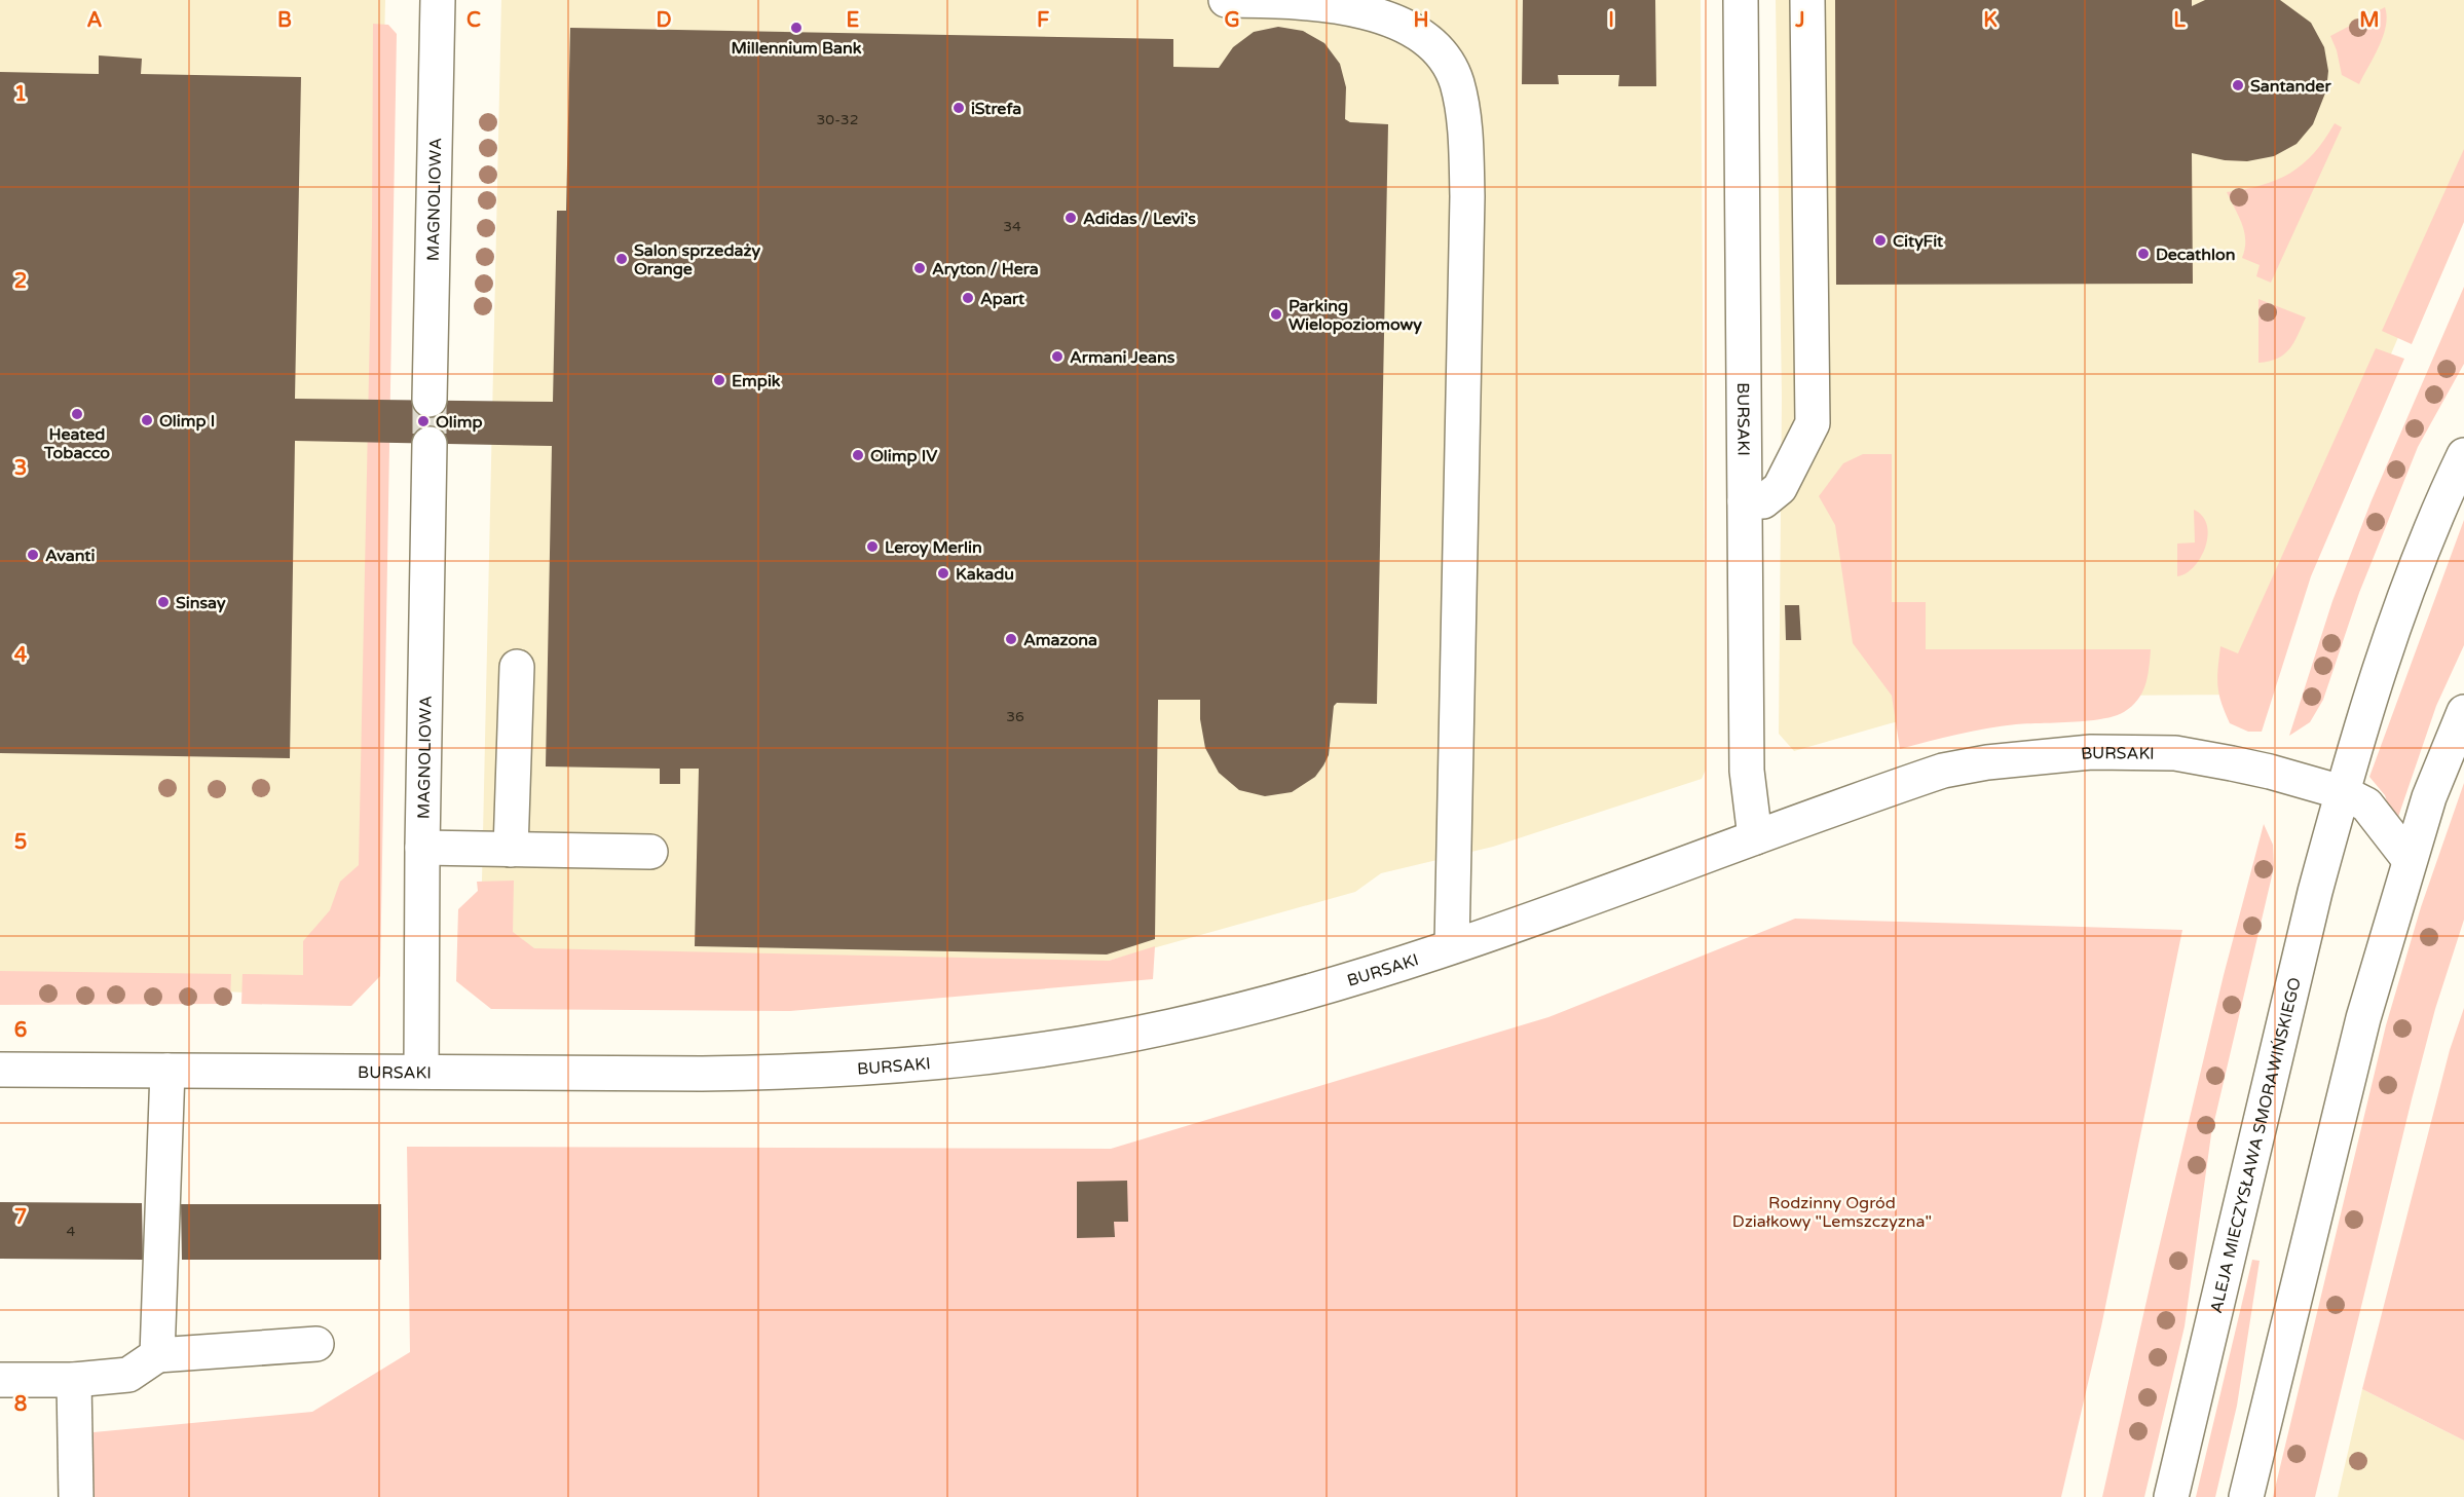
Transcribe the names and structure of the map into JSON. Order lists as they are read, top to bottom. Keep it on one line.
{"streets":{"street":["MAGNOLIOWA","BURSAKI","ALEJA MIECZYSŁAWA SMORAWIŃSKIEGO"]},"crossings":[["MAGNOLIOWA","BURSAKI"],["BURSAKI","ALEJA MIECZYSŁAWA SMORAWIŃSKIEGO"]],"parks":["Rodzinny Ogród Działkowy \"Lemszczyzna\""],"places":["Millennium Bank","Santander","iStrefa","Adidas / Levi's","CityFit","Decathlon","Salon sprzedaży Orange","Aryton / Hera","Apart","Parking Wielopoziomowy","Armani Jeans","Empik","Heated Tobacco","Olimp I","Olimp","Olimp IV","Leroy Merlin","Avanti","Kakadu","Sinsay","Amazona"],"house_numbers":["30-32","34","36","4"],"grid":{"columns":["A","B","C","D","E","F","G","H","I","J","K","L","M"],"rows":["1","2","3","4","5","6","7","8"]}}
